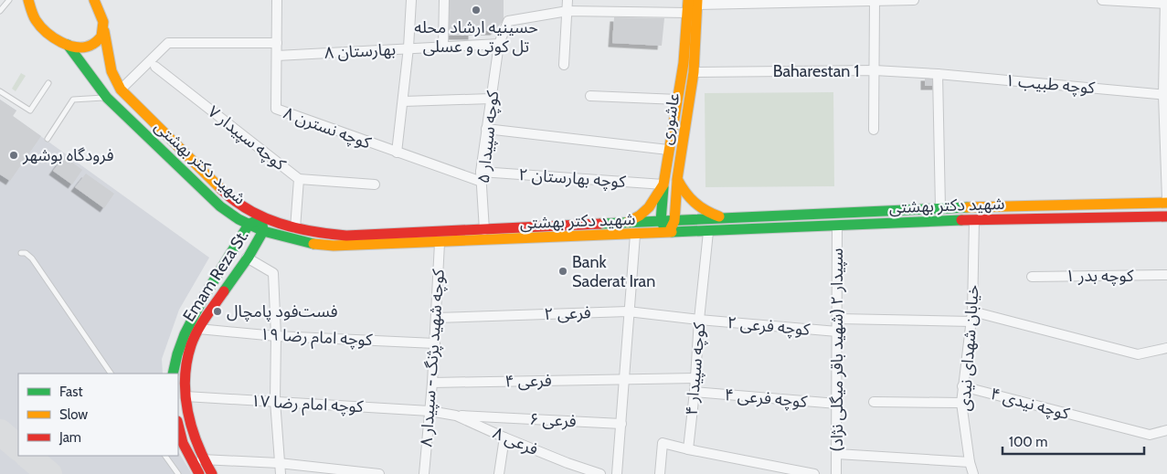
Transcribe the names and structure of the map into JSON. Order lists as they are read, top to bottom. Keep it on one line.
{"streets":{"main road":["عاشوری","شهید دکتر بهشتی","Emam Reza St."],"street":["بهارستان ۸","Baharestan 1","کوچه طبیب ۱","کوچه نسترن ۸","کوچه سپیدار ۵","کوچه سپیدار ۷","کوچه بهارستان ۲","کوچه بدر ۱","فرعی ۲","کوچه فرعی ۲","کوچه امام رضا ۱۹","خیابان شهدای نیدی","سپیدار ۲ (شهید باقر میگلی نژاد)","کوچه شهید پژنگ - سپیدار ۸","کوچه سپیدار ۴","فرعی ۴","کوچه فرعی ۴","کوچه امام رضا ۱۷","کوچه نیدی ۴","فرعی ۶","فرعی ۸"]},"crossings":[["بهارستان ۸","کوچه نسترن ۸"],["بهارستان ۸","کوچه سپیدار ۵"],["Baharestan 1","کوچه طبیب ۱"],["Baharestan 1","عاشوری"],["عاشوری","شهید دکتر بهشتی"],["عاشوری","کوچه بهارستان ۲"],["کوچه نسترن ۸","کوچه سپیدار ۵"],["کوچه سپیدار ۵","شهید دکتر بهشتی"],["کوچه سپیدار ۵","کوچه بهارستان ۲"],["کوچه سپیدار ۷","شهید دکتر بهشتی"],["شهید دکتر بهشتی","Emam Reza St."],["شهید دکتر بهشتی","خیابان شهدای نیدی"],["شهید دکتر بهشتی","سپیدار ۲ (شهید باقر میگلی نژاد)"],["شهید دکتر بهشتی","کوچه شهید پژنگ - سپیدار ۸"],["شهید دکتر بهشتی","کوچه سپیدار ۴"],["Emam Reza St.","کوچه امام رضا ۱۹"],["Emam Reza St.","کوچه امام رضا ۱۷"],["فرعی ۲","کوچه فرعی ۲"],["فرعی ۲","کوچه شهید پژنگ - سپیدار ۸"],["فرعی ۲","کوچه سپیدار ۴"],["کوچه فرعی ۲","سپیدار ۲ (شهید باقر میگلی نژاد)"],["کوچه فرعی ۲","کوچه سپیدار ۴"],["کوچه امام رضا ۱۹","کوچه شهید پژنگ - سپیدار ۸"],["خیابان شهدای نیدی","کوچه نیدی ۴"],["سپیدار ۲ (شهید باقر میگلی نژاد)","کوچه فرعی ۴"],["کوچه شهید پژنگ - سپیدار ۸","فرعی ۴"],["کوچه شهید پژنگ - سپیدار ۸","کوچه امام رضا ۱۷"],["کوچه شهید پژنگ - سپیدار ۸","فرعی ۸"],["کوچه سپیدار ۴","کوچه فرعی ۴"],["کوچه امام رضا ۱۷","فرعی ۸"],["فرعی ۶","فرعی ۸"]],"places":["حسینیه ارشاد محله تل کوتی و عسلی","فرودگاه بوشهر","Bank Saderat Iran","فست‌فود پامچال"],"legend":["Fast","Slow","Jam"],"scale_bar":"100 m"}
